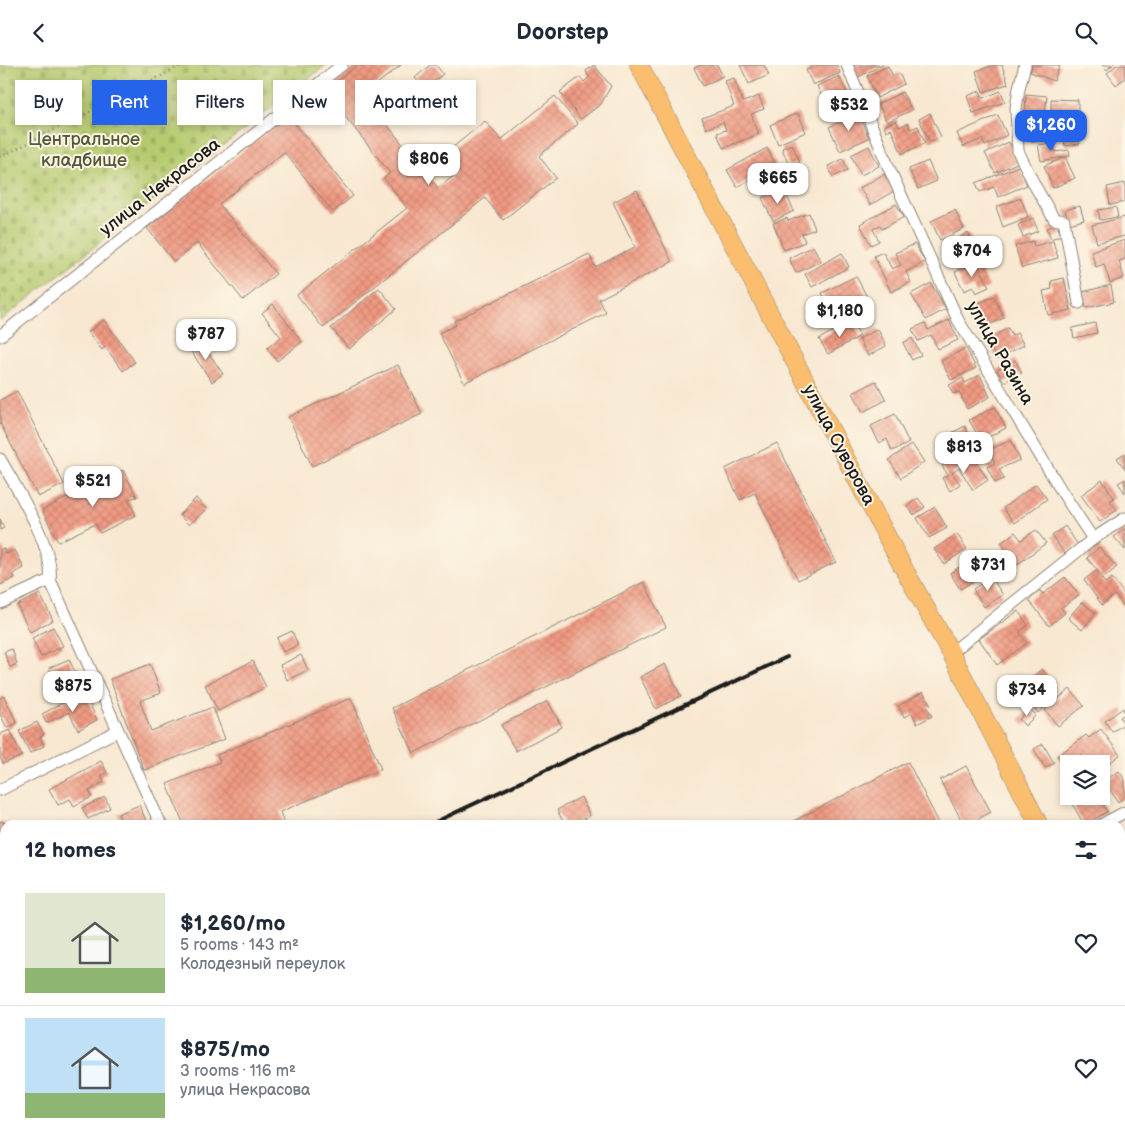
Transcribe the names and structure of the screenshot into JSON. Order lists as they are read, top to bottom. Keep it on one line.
{"streets":{"main road":["улица Суворова"],"street":["улица Некрасова","улица Разина"]},"parks":["Центральное кладбище"],"page":{"header":"Doorstep","chip":["Buy","Rent","Filters","New","Apartment"],"price":["$532","$1,260","$806","$665","$704","$1,180","$787","$813","$521","$731","$875","$734"],"heading":"12 homes","list":[{"name":"$1,260/mo","note":"5 rooms · 143 m² · Колодезный переулок"},{"name":"$875/mo","note":"3 rooms · 116 m² · улица Некрасова"}]}}
